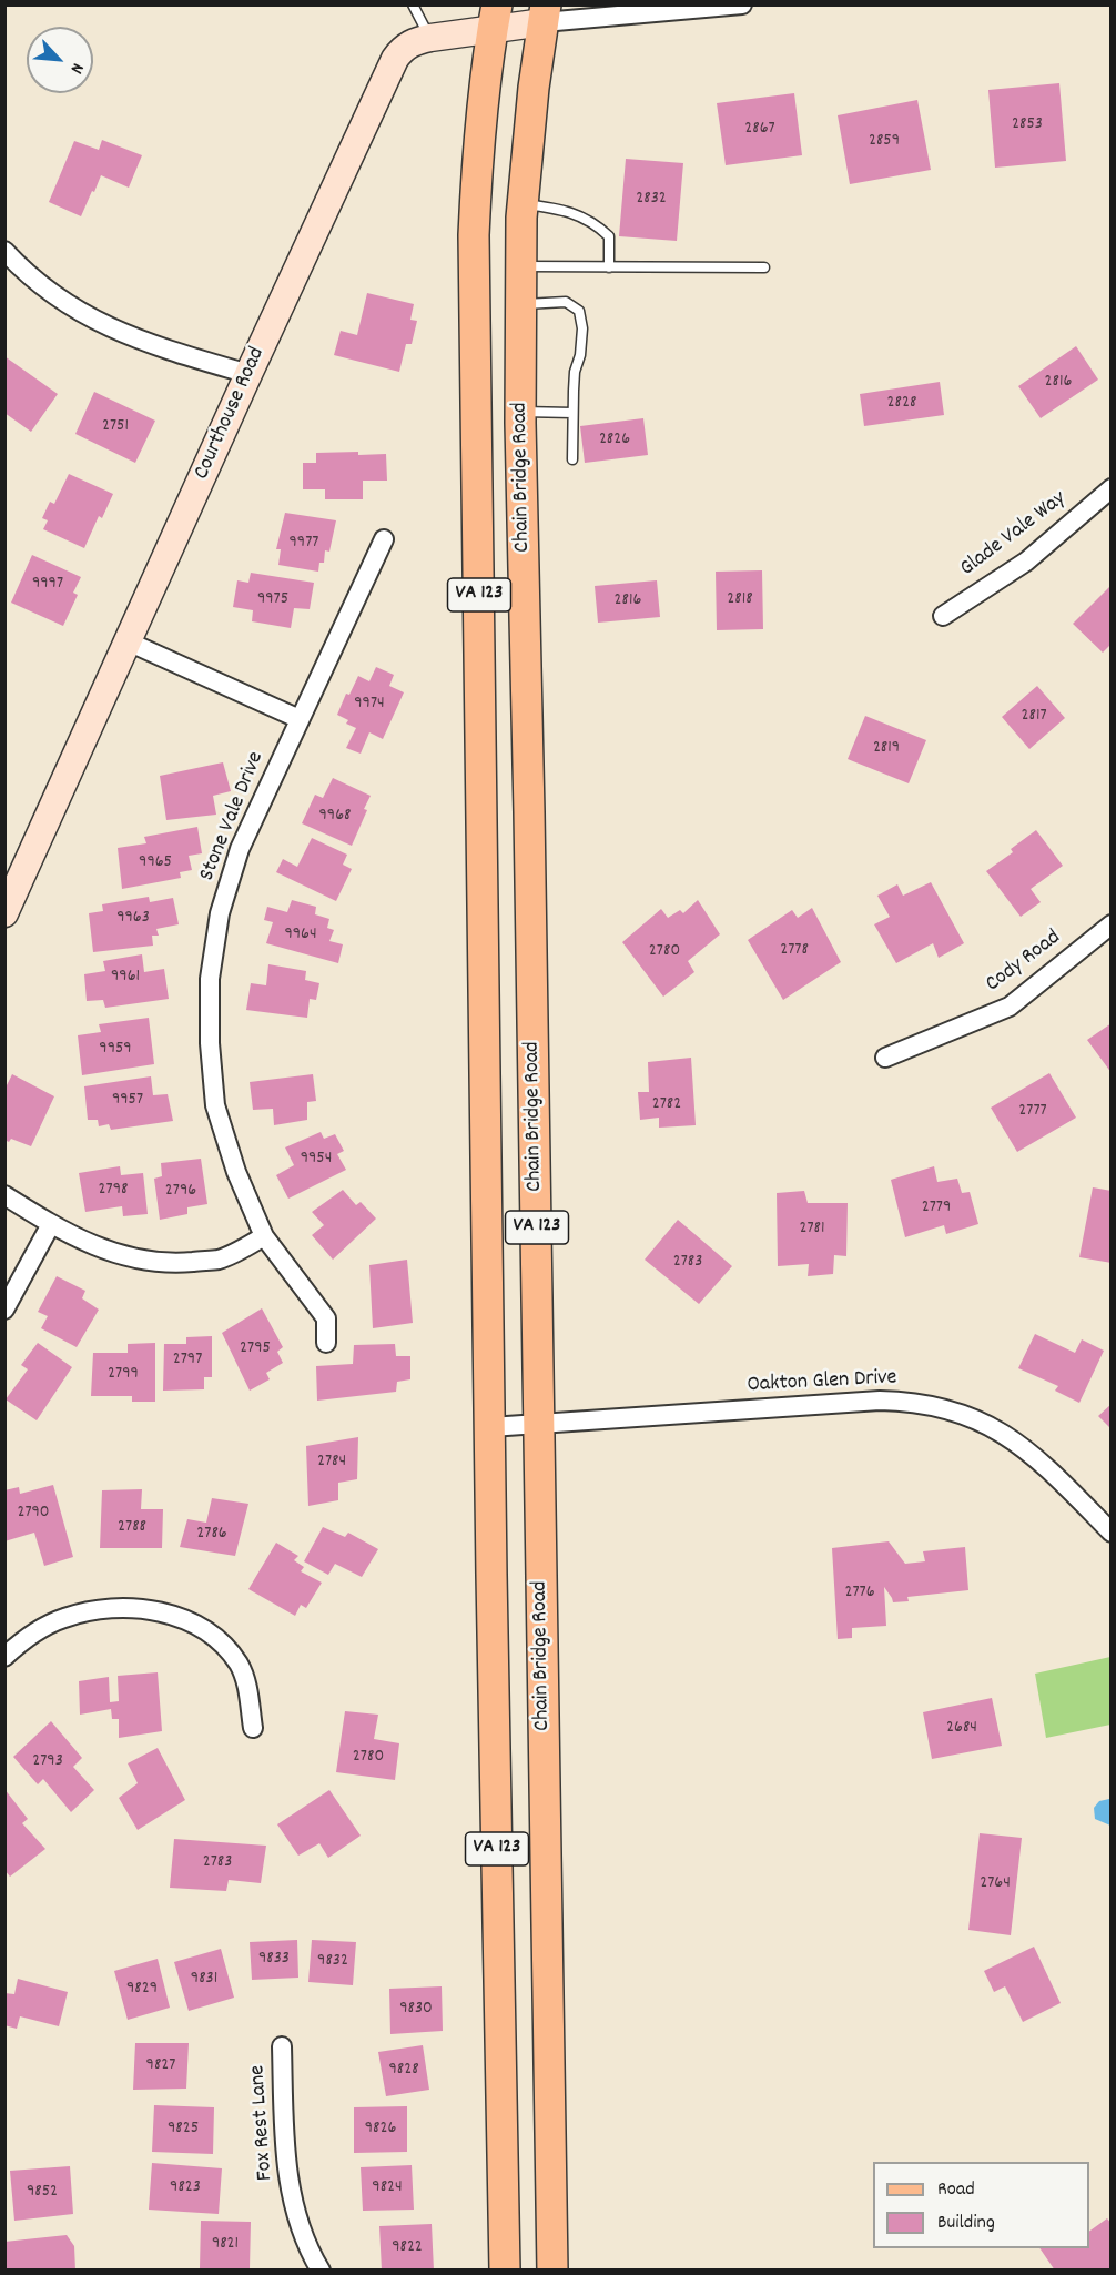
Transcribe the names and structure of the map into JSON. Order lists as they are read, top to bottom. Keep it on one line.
{"streets":{"main road":["Chain Bridge Road","VA 123"],"street":["Courthouse Road","Glade Vale Way","Stone Vale Drive","Cody Road","Oakton Glen Drive","Fox Rest Lane"]},"crossings":[["Courthouse Road","Chain Bridge Road"],["Chain Bridge Road","Oakton Glen Drive"]],"house_numbers":["2853","2867","2859","2832","2816","2828","2751","2826","9977","9997","9975","2818","2816","9974","2817","2819","9968","9965","9963","9964","2778","2780","9961","9959","9957","2782","2777","9954","2798","2796","2779","2781","2783","2795","2797","2799","2784","2790","2788","2786","2776","2684","2780","2793","2783","2764","9833","9832","9831","9829","9830","9827","9828","9825","9826","9823","9824","9852","9821","9822"],"legend":["Road","Building"],"north":"bottom right"}
